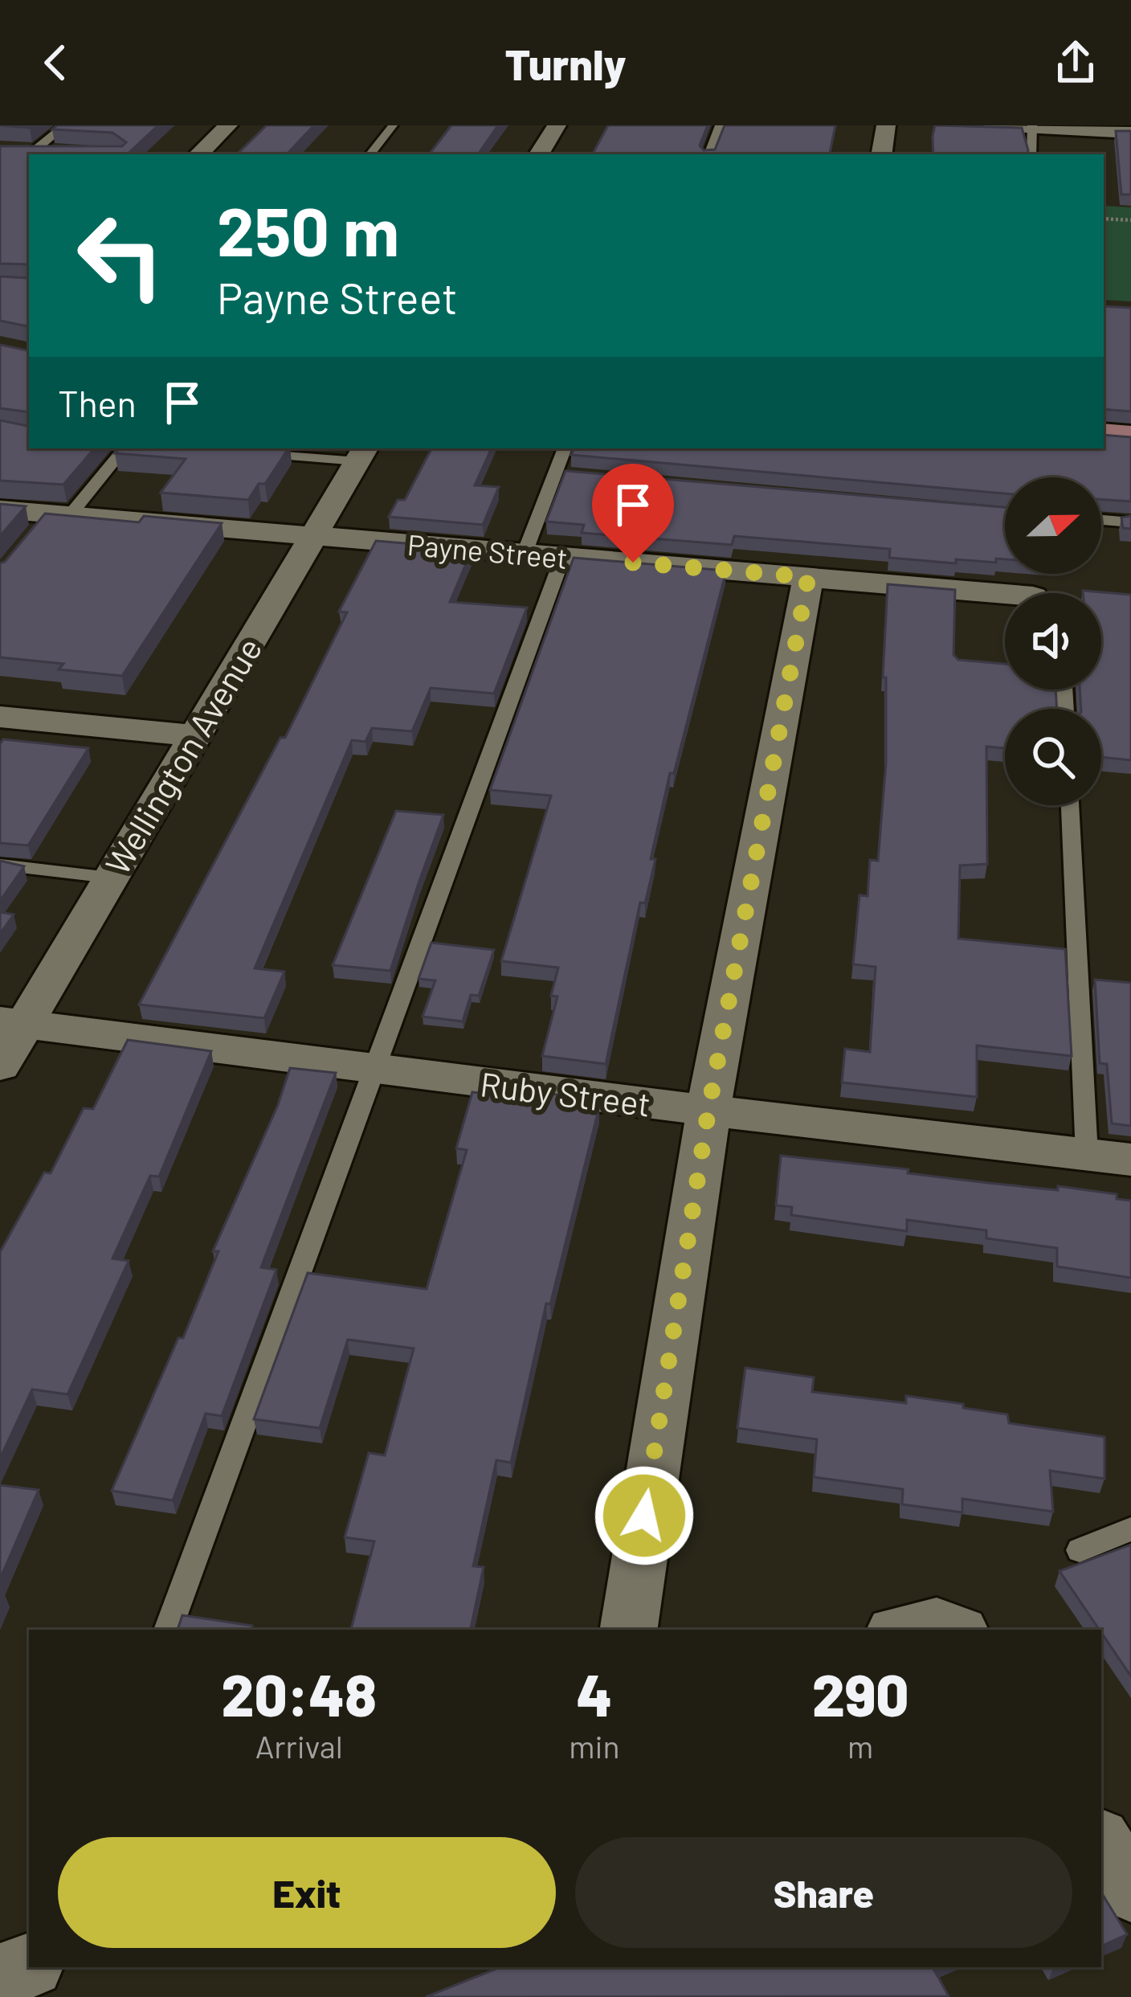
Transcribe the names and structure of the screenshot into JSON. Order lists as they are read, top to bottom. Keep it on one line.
{"streets":{"street":["Payne Street","Wellington Avenue","Ruby Street"]},"crossings":[["Payne Street","Wellington Avenue"],["Wellington Avenue","Ruby Street"]],"north":"right","page":{"header":"Turnly","turn":["250 m","Payne Street"],"then":"Then","eta":["20:48","Arrival","4","min","290","m"],"buttons":["Exit","Share"]}}
